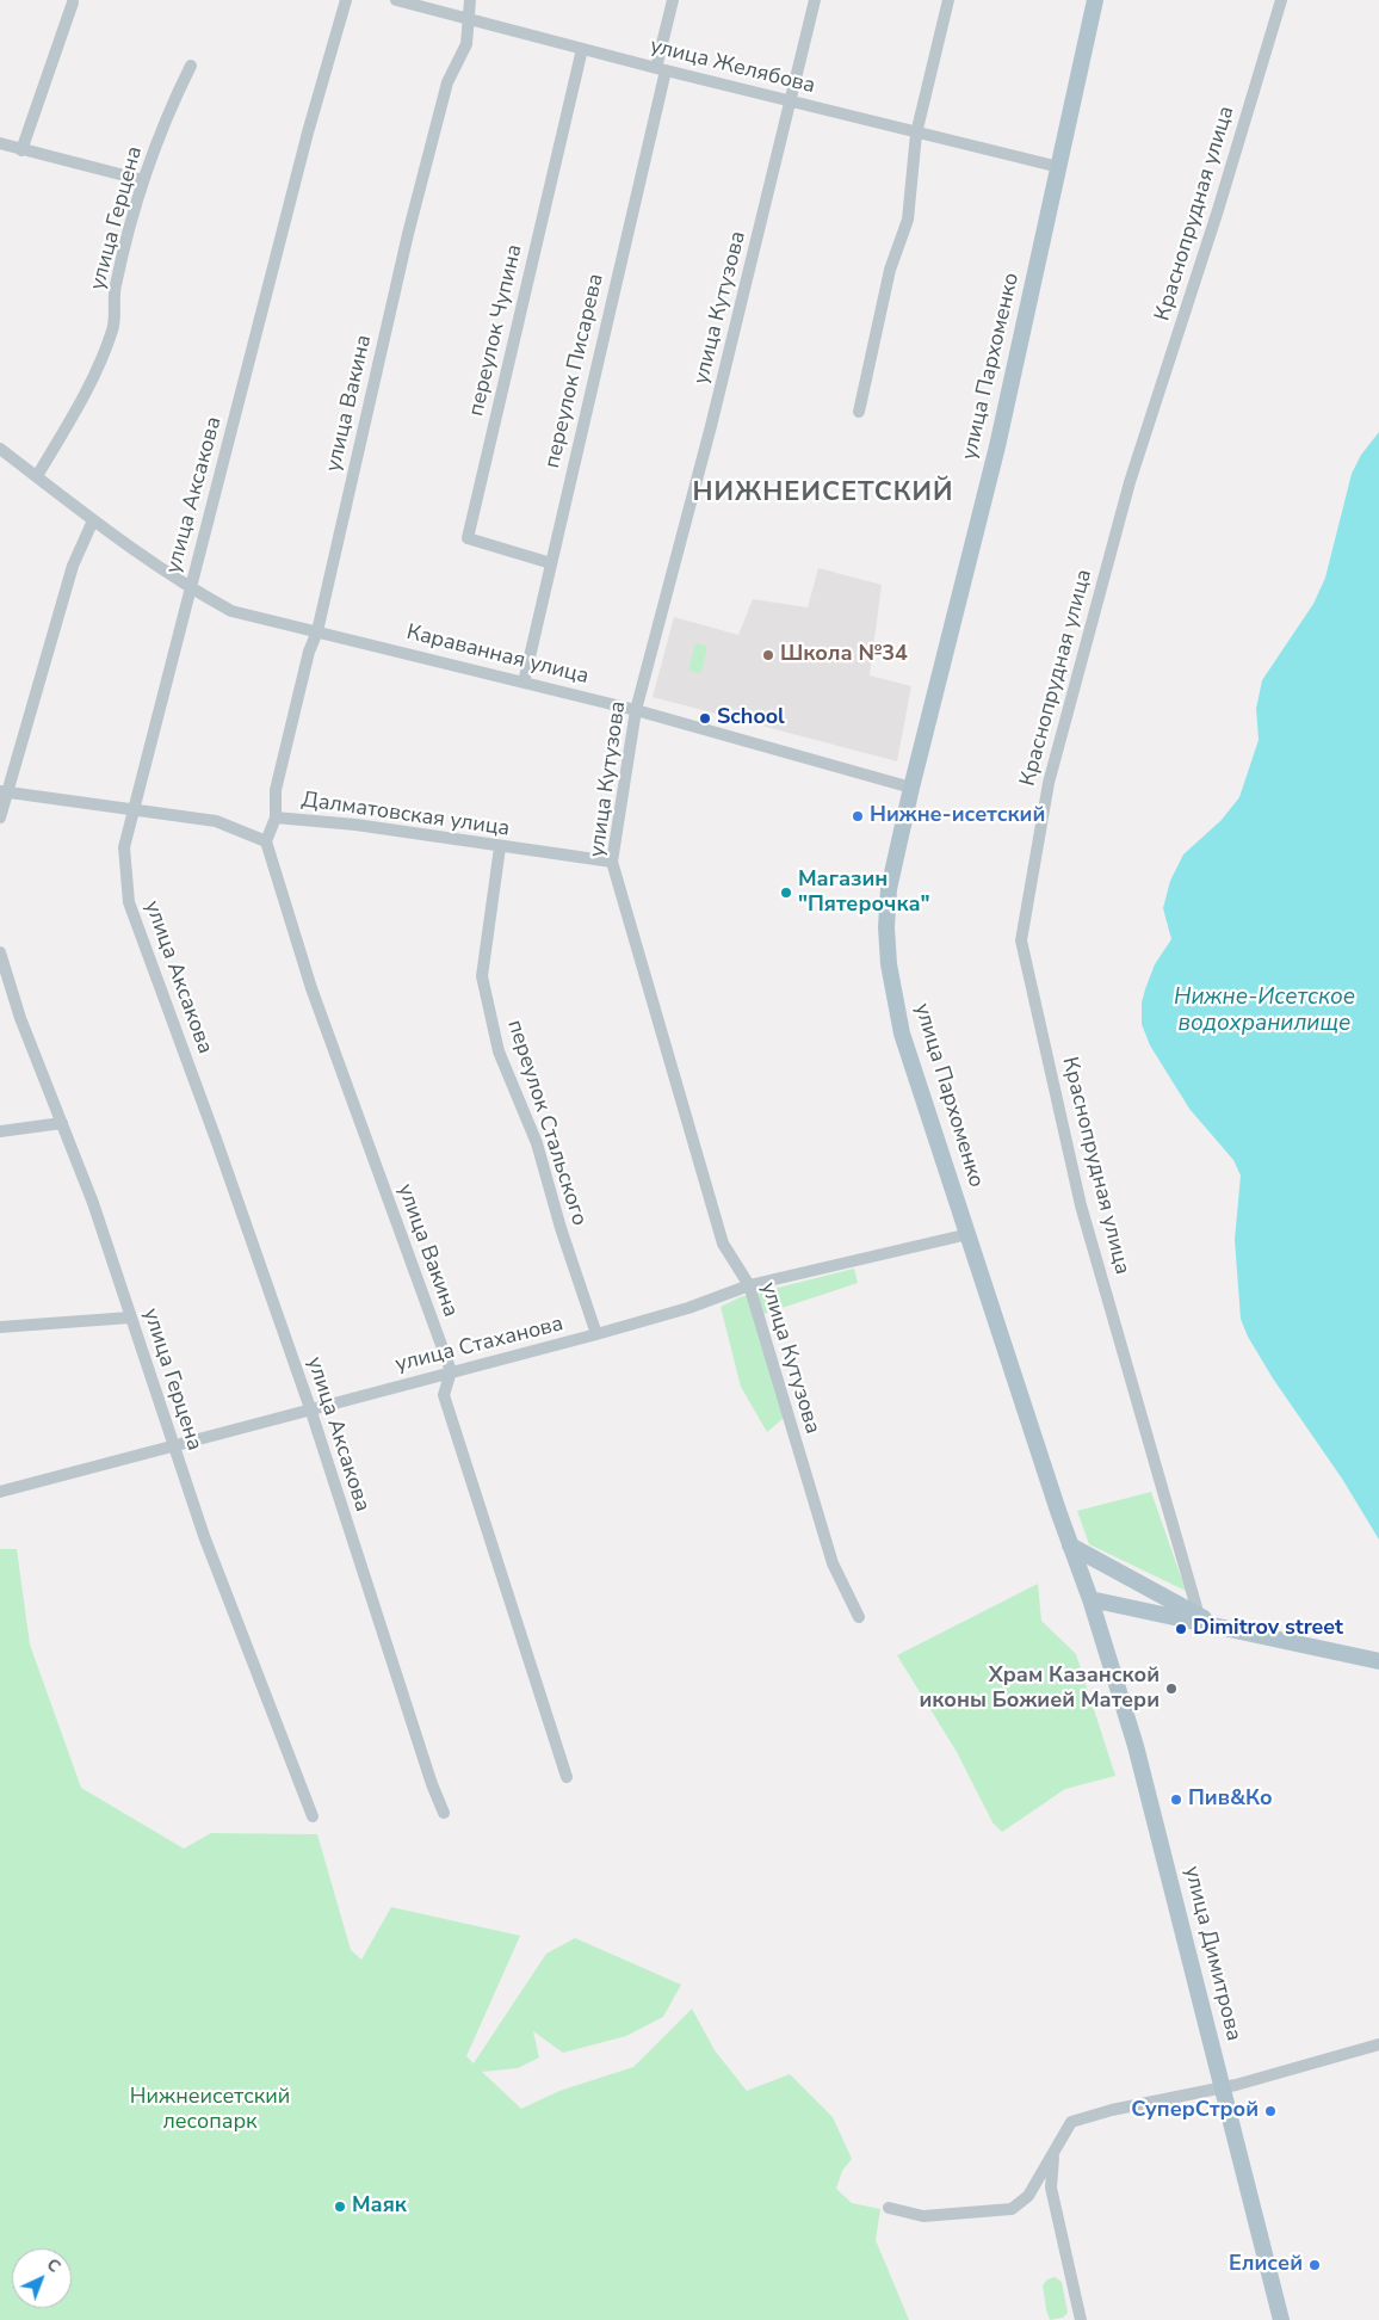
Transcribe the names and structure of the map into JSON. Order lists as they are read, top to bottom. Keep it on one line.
{"streets":{"main road":["улица Пархоменко","улица Димитрова"],"street":["улица Желябова","Краснопрудная улица","улица Герцена","улица Кутузова","переулок Чупина","переулок Писарева","улица Вакина","улица Аксакова","Караванная улица","Далматовская улица","переулок Стальского","улица Стаханова"]},"crossings":[["улица Желябова","улица Кутузова"],["улица Желябова","переулок Чупина"],["улица Желябова","улица Пархоменко"],["улица Желябова","переулок Писарева"],["улица Желябова","улица Вакина"],["улица Герцена","Караванная улица"],["улица Герцена","улица Стаханова"],["улица Кутузова","Караванная улица"],["улица Кутузова","Далматовская улица"],["улица Кутузова","улица Стаханова"],["переулок Чупина","переулок Писарева"],["улица Пархоменко","Караванная улица"],["улица Пархоменко","улица Стаханова"],["улица Пархоменко","улица Димитрова"],["переулок Писарева","Караванная улица"],["улица Вакина","Караванная улица"],["улица Вакина","Далматовская улица"],["улица Вакина","улица Стаханова"],["улица Аксакова","Караванная улица"],["улица Аксакова","улица Стаханова"],["Далматовская улица","переулок Стальского"],["переулок Стальского","улица Стаханова"]],"districts":["НИЖНЕИСЕТСКИЙ"],"water":["Нижне-Исетское водохранилище"],"parks":["Нижнеисетский лесопарк"],"places":["Школа №34","School","Нижне-исетский","Магазин \"Пятерочка\"","Dimitrov street","Храм Казанской иконы Божией Матери","Пив&Ко","СуперСтрой","Маяк","Елисей"],"north":"top right"}
